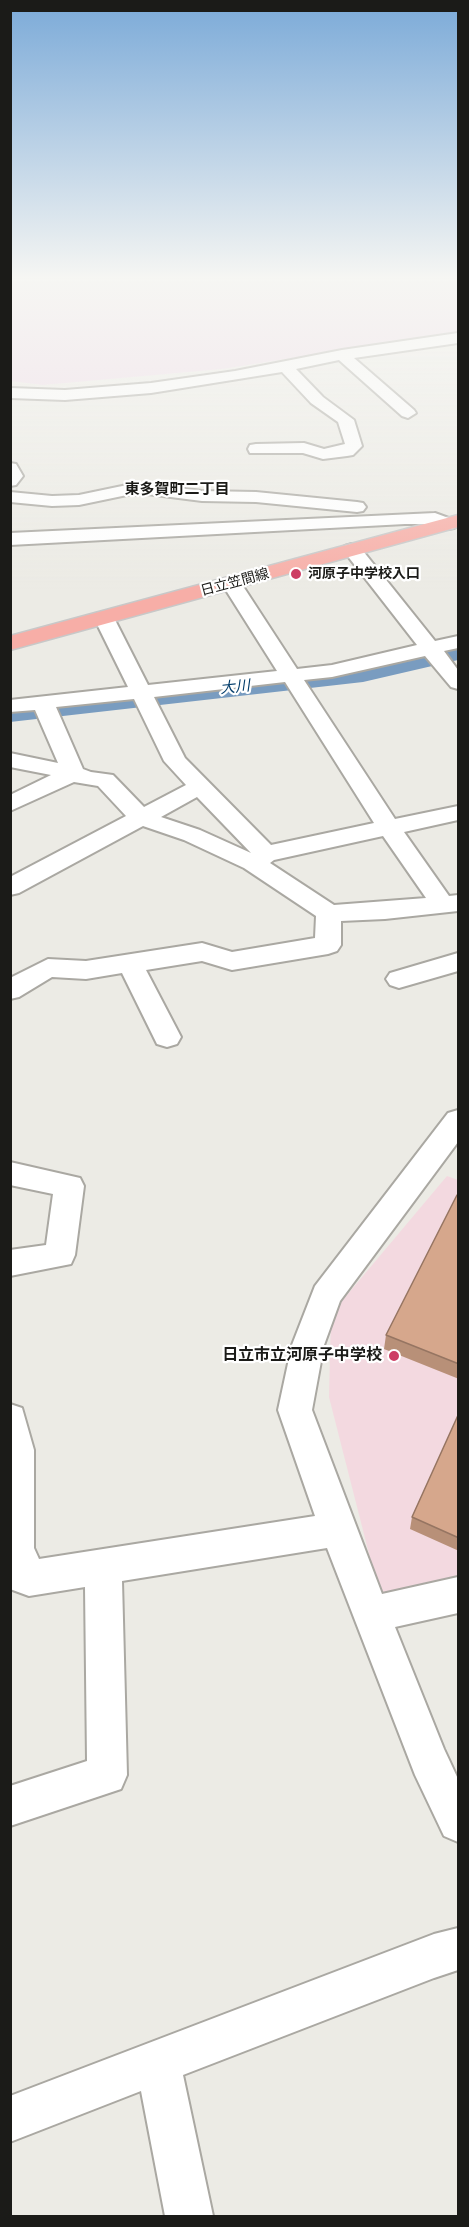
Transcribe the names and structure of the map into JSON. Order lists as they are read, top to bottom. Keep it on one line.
{"streets":{"main road":["日立笠間線"]},"districts":["東多賀町二丁目"],"water":["大川"],"places":["河原子中学校入口","日立市立河原子中学校"]}
